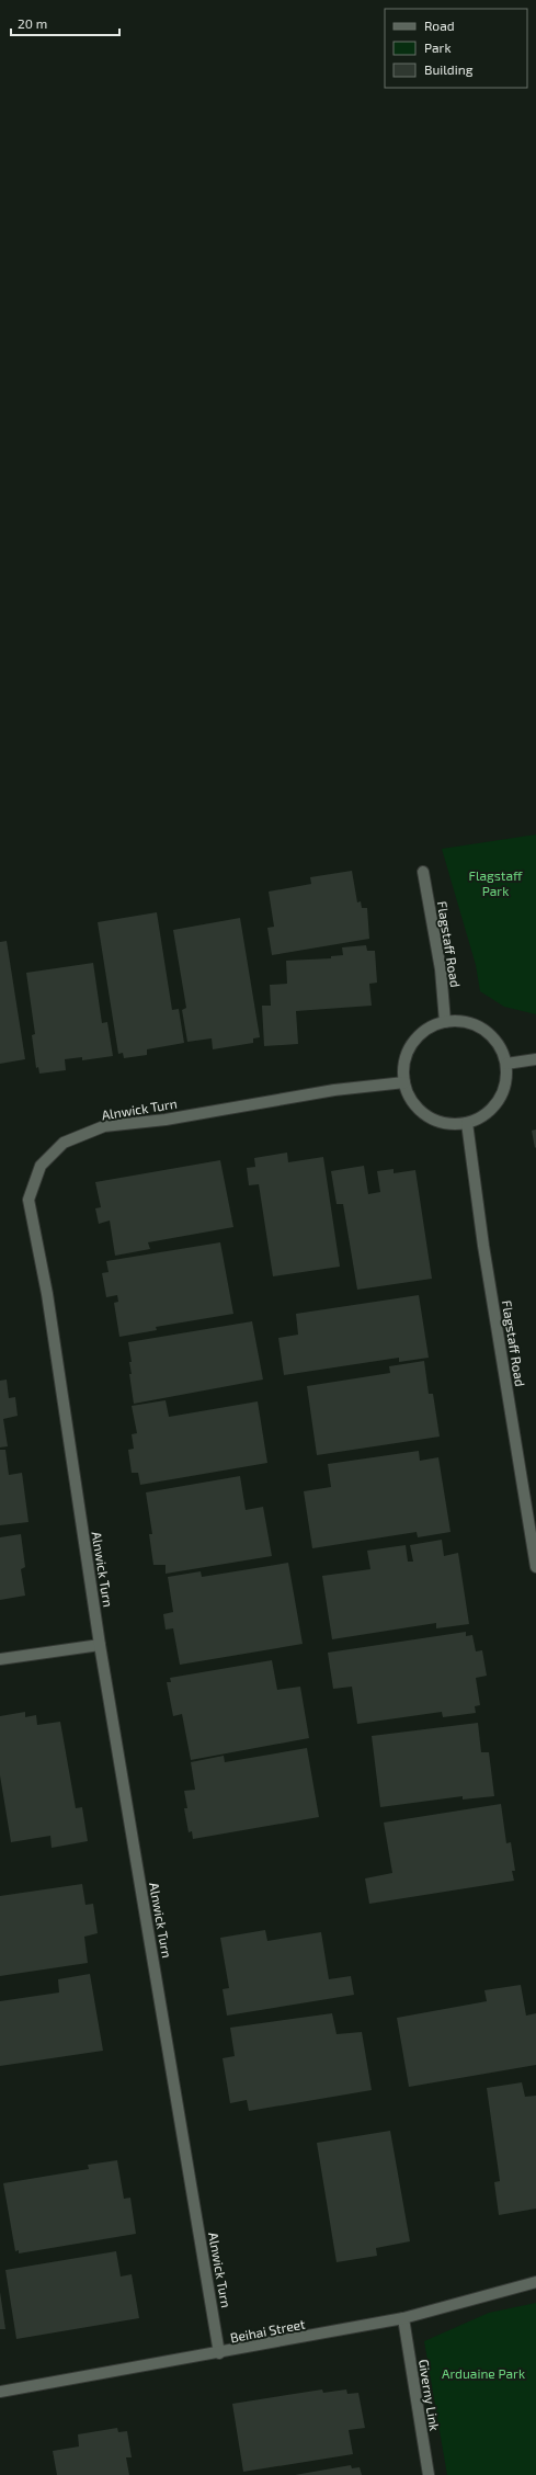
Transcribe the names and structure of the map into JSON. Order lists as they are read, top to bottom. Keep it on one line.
{"streets":{"street":["Flagstaff Road","Alnwick Turn","Beihai Street","Giverny Link"]},"crossings":[["Flagstaff Road","Alnwick Turn"],["Alnwick Turn","Beihai Street"],["Beihai Street","Giverny Link"]],"parks":["Flagstaff Park","Arduaine Park"],"legend":["Road","Park","Building"],"scale_bar":"20 m"}
